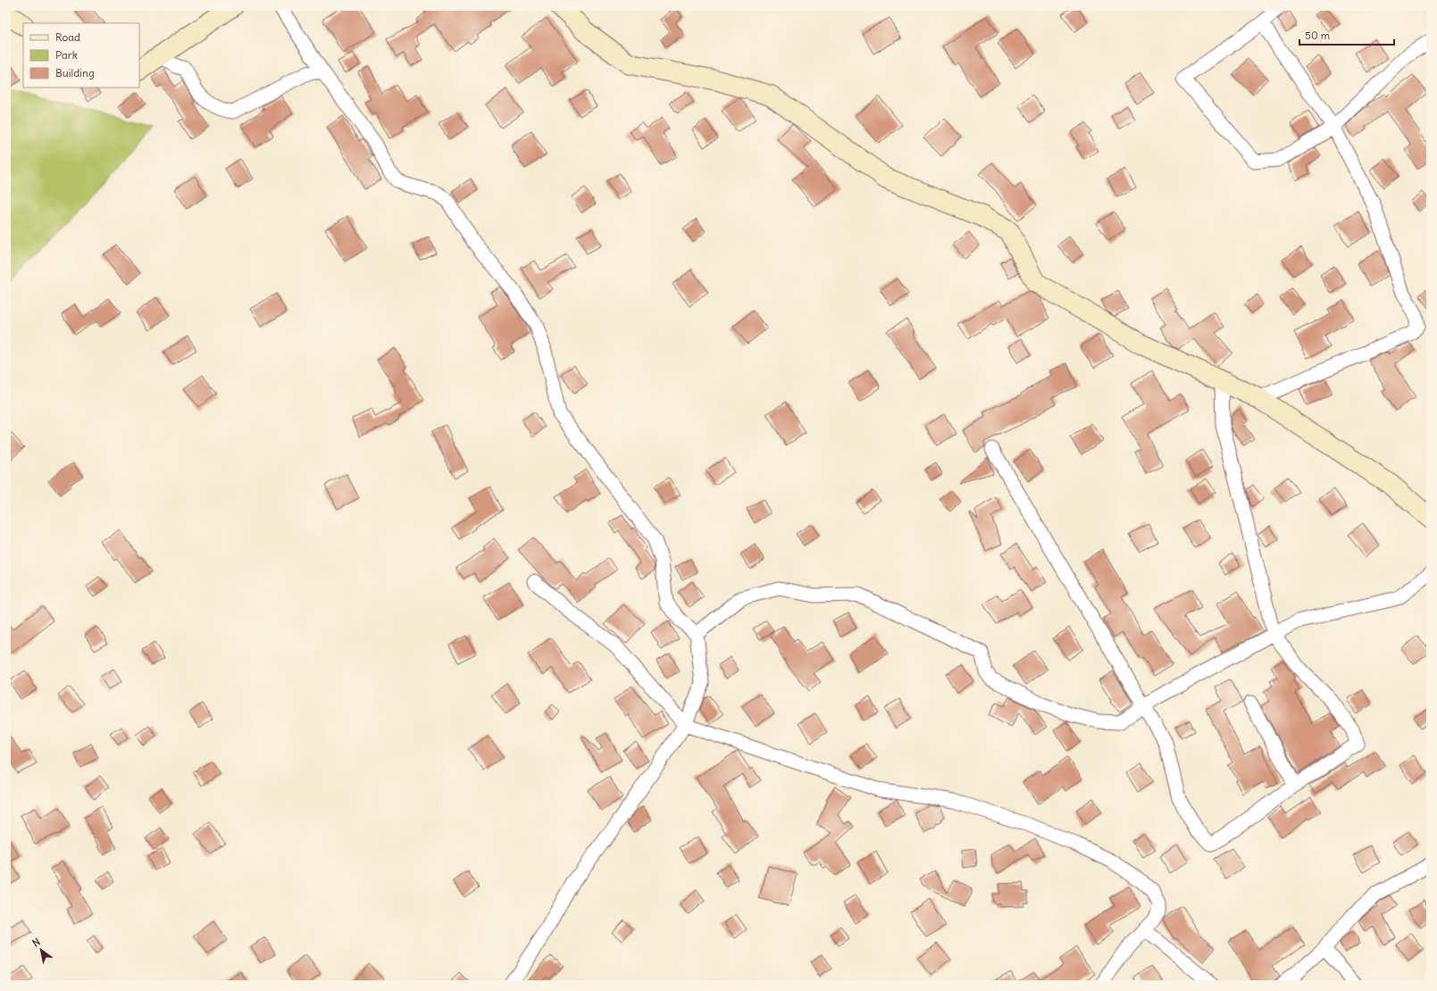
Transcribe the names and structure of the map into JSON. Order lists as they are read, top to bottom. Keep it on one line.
{"legend":["Road","Park","Building"],"scale_bar":"50 m","north":"top left"}
